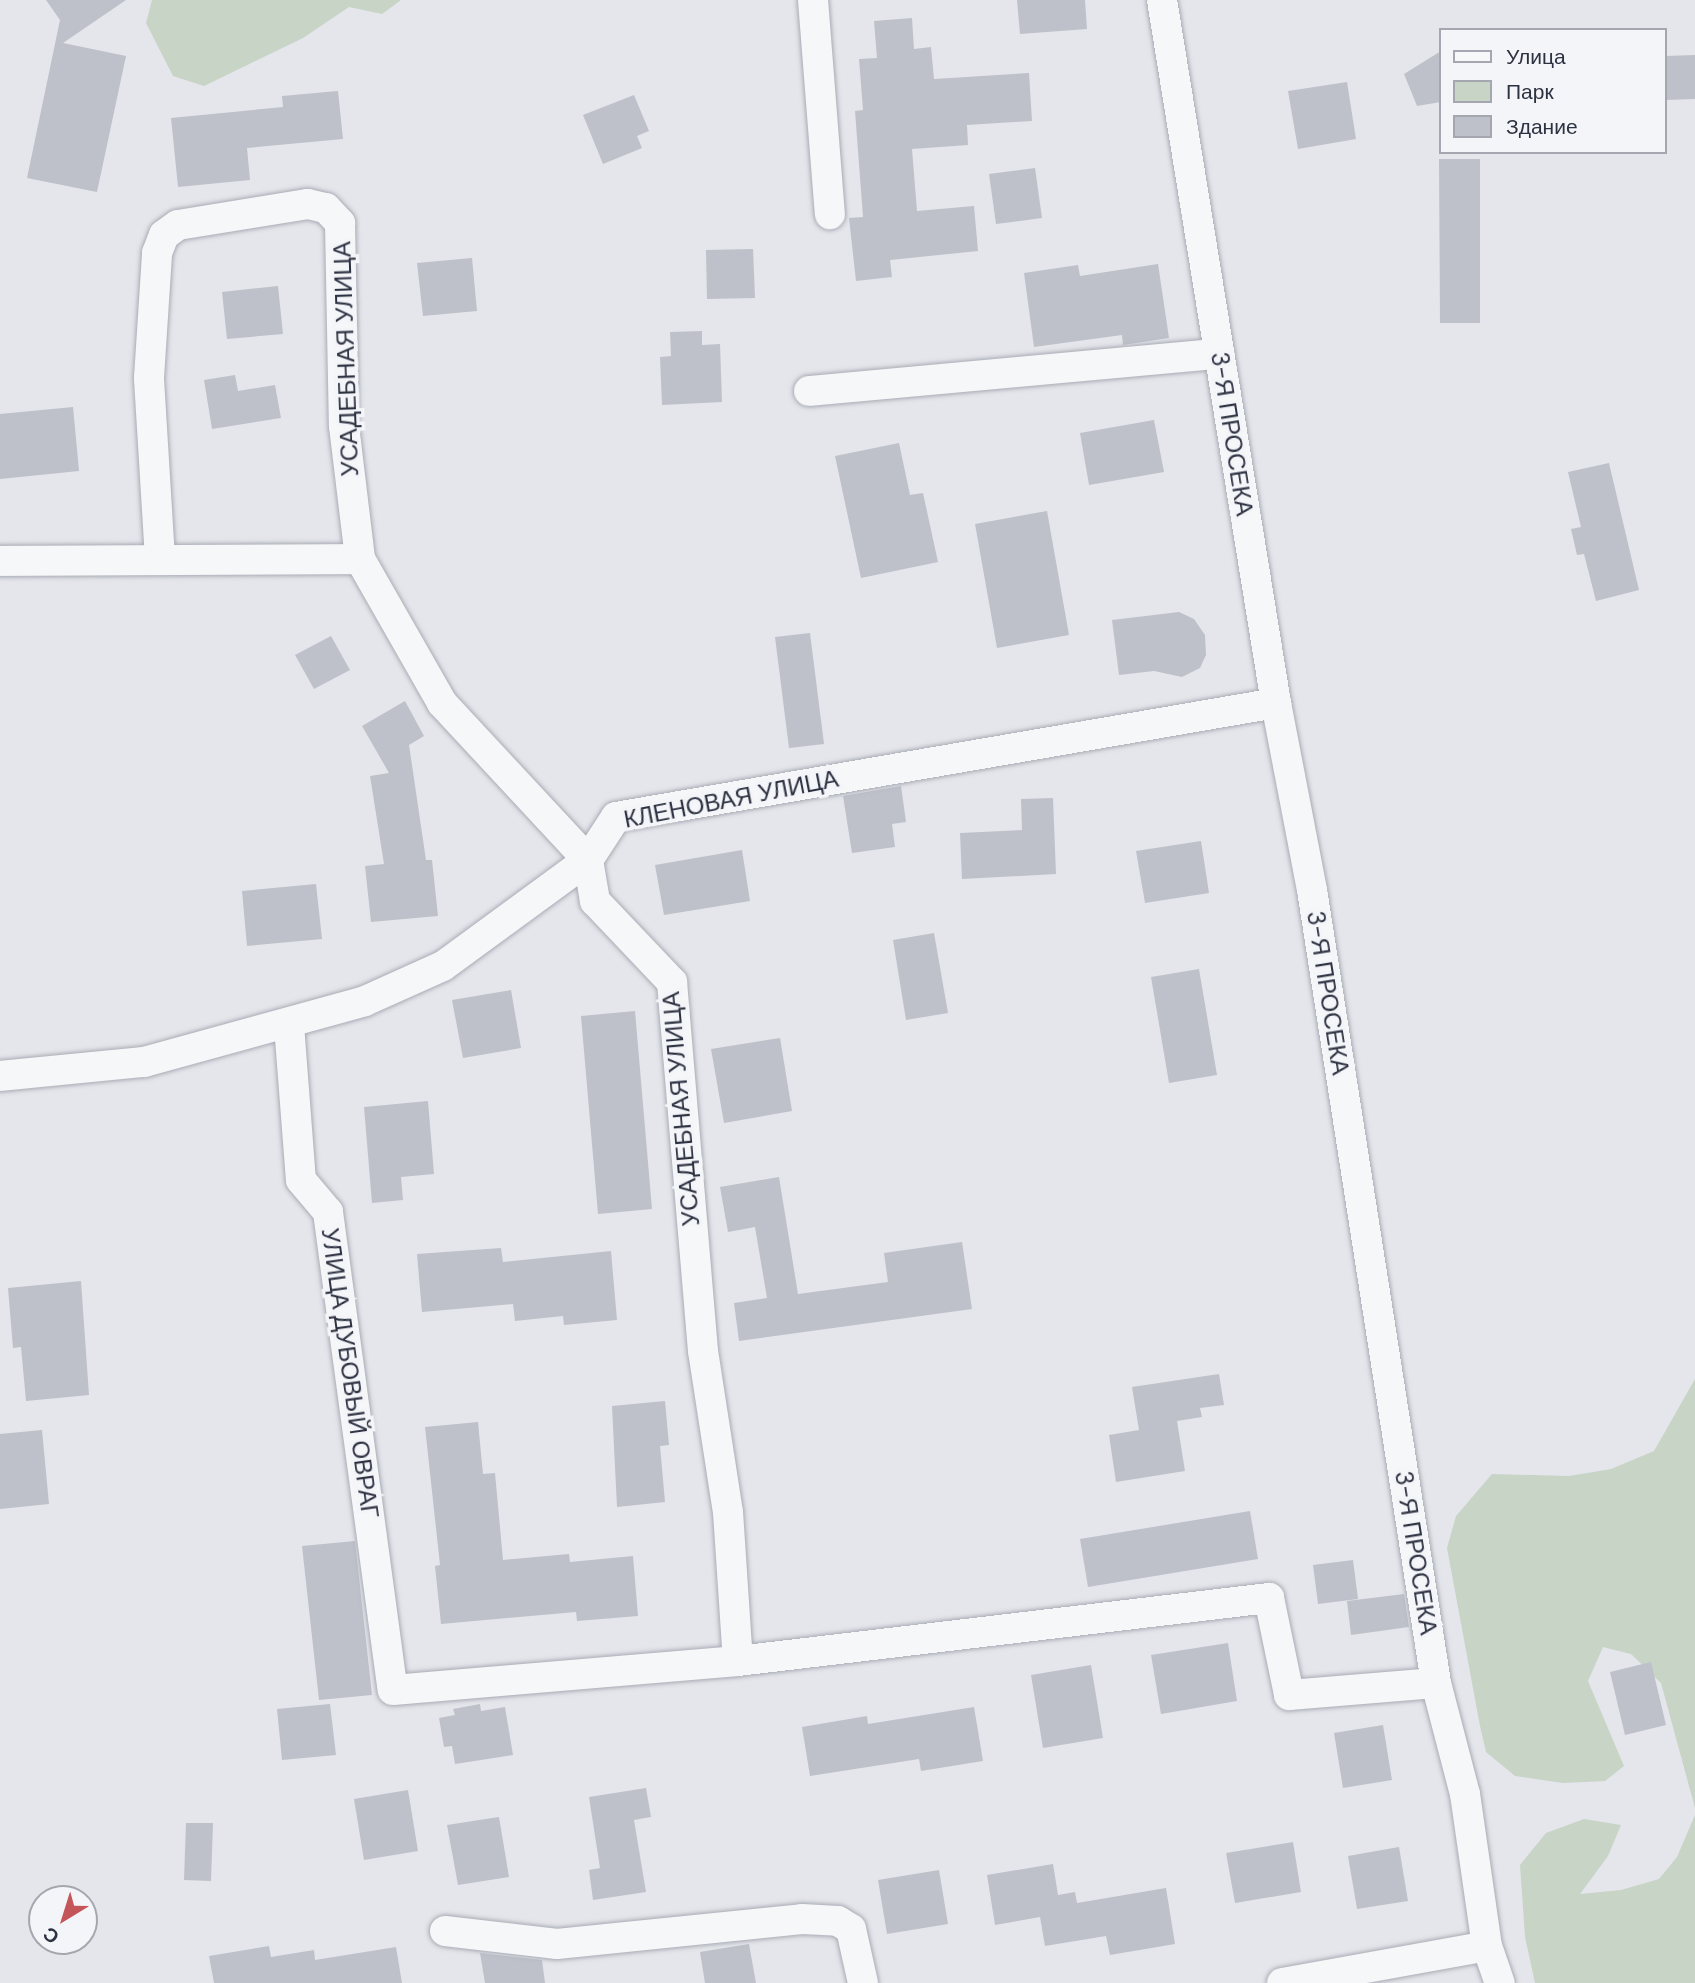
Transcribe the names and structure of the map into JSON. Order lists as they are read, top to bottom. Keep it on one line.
{"streets":{"street":["УСАДЕБНАЯ УЛИЦА","3-Я ПРОСЕКА","КЛЕНОВАЯ УЛИЦА","УЛИЦА ДУБОВЫЙ ОВРАГ"]},"crossings":[["УСАДЕБНАЯ УЛИЦА","КЛЕНОВАЯ УЛИЦА"],["УСАДЕБНАЯ УЛИЦА","УЛИЦА ДУБОВЫЙ ОВРАГ"],["3-Я ПРОСЕКА","КЛЕНОВАЯ УЛИЦА"],["КЛЕНОВАЯ УЛИЦА","УЛИЦА ДУБОВЫЙ ОВРАГ"]],"legend":["Улица","Парк","Здание"],"north":"bottom left"}
